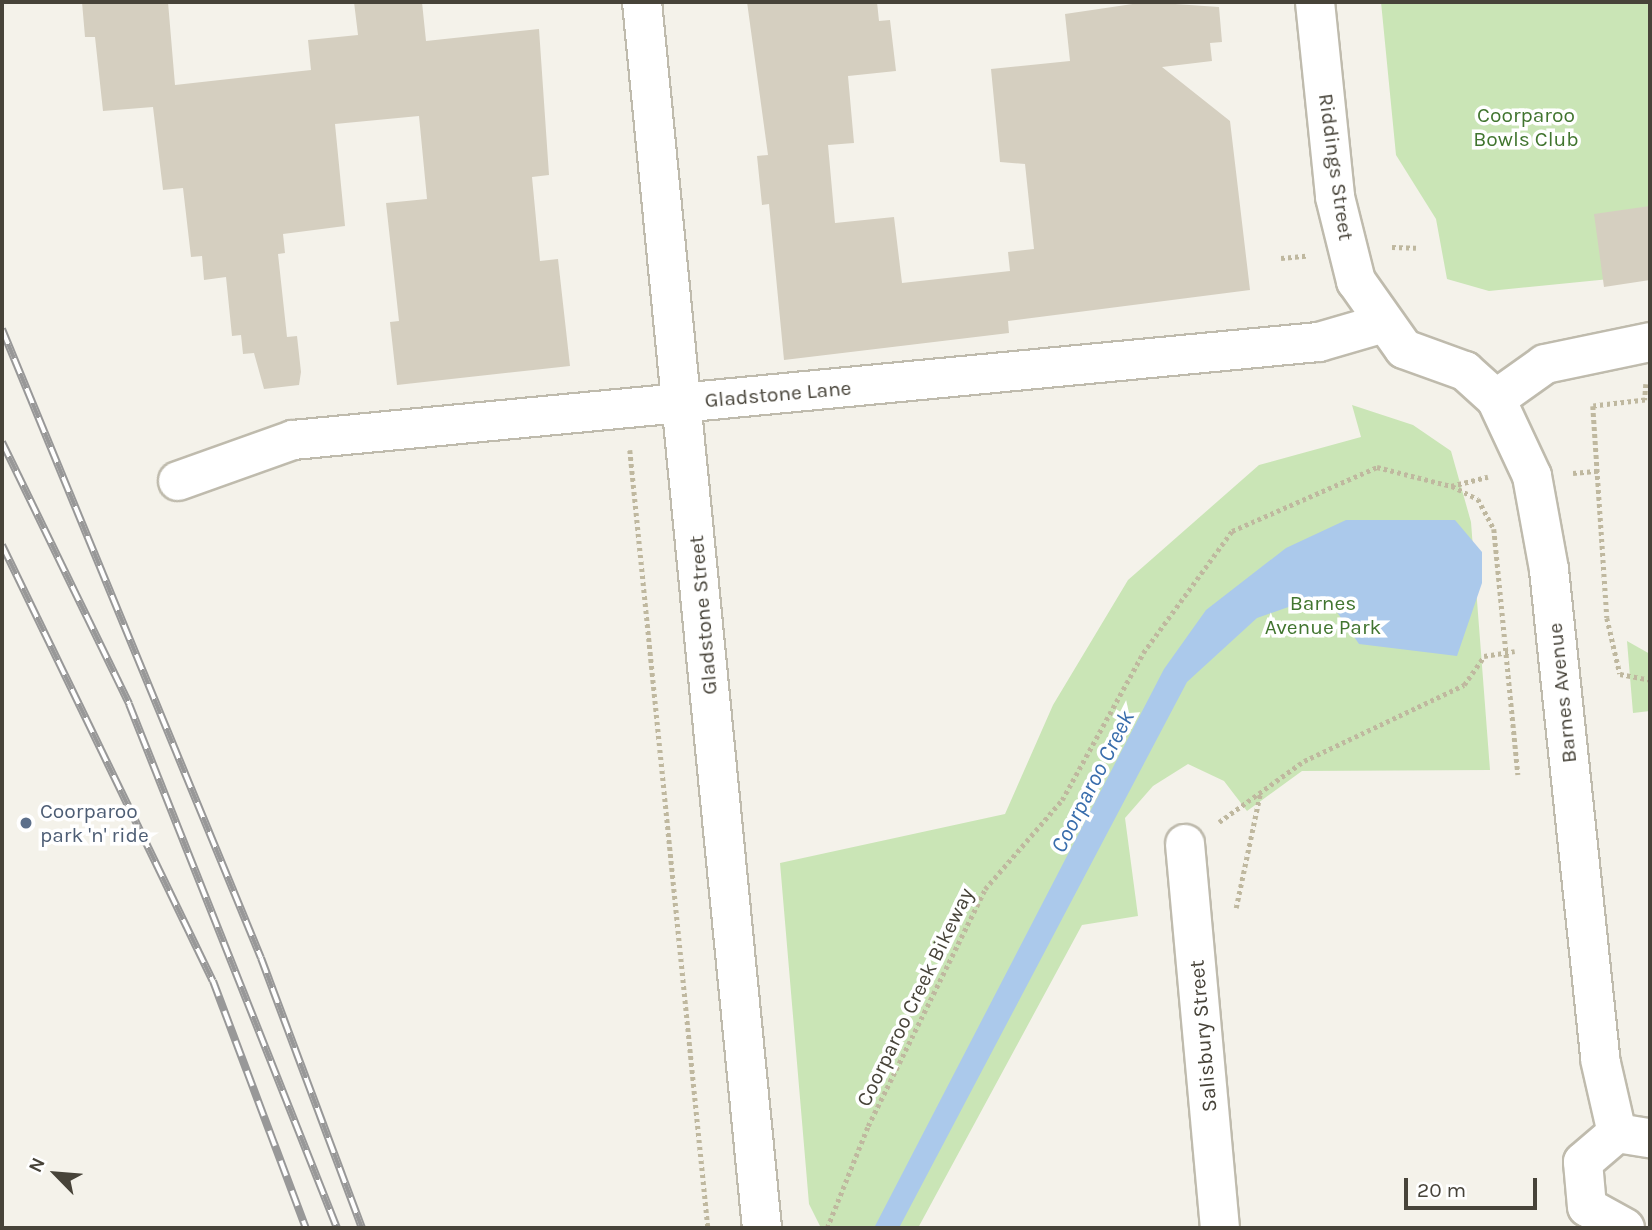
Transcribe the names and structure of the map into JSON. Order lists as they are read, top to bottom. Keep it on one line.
{"streets":{"street":["Riddings Street","Gladstone Lane","Gladstone Street","Barnes Avenue","Salisbury Street"],"path":["Coorparoo Creek Bikeway"]},"crossings":[["Riddings Street","Gladstone Lane"],["Riddings Street","Barnes Avenue"],["Gladstone Lane","Gladstone Street"],["Gladstone Lane","Barnes Avenue"]],"water":["Coorparoo Creek"],"parks":["Coorparoo Bowls Club","Barnes Avenue Park"],"places":["Coorparoo park 'n' ride"],"scale_bar":"20 m","north":"top left"}
